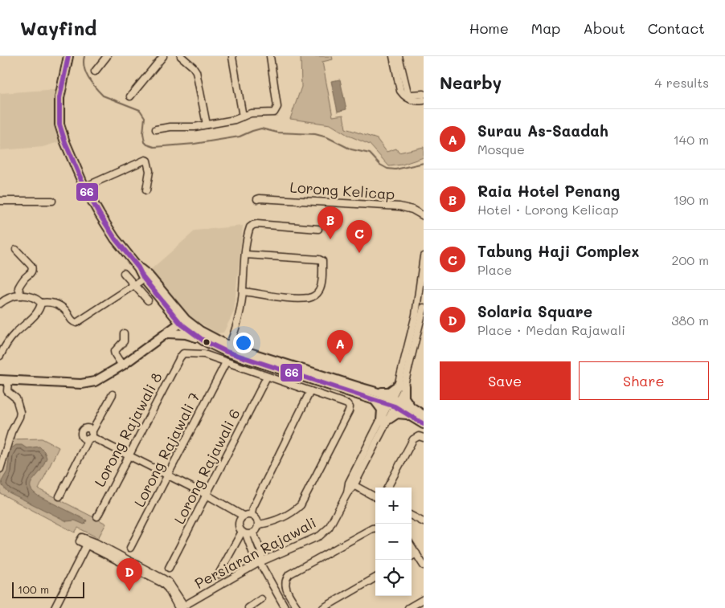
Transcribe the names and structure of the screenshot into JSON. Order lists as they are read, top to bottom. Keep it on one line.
{"streets":{"street":["Lorong Kelicap","Lorong Rajawali 8","Lorong Rajawali 7","Lorong Rajawali 6","Persiaran Rajawali"]},"crossings":[["Lorong Rajawali 8","Lorong Rajawali 7"]],"lines":["transit line 66"],"scale_bar":"100 m","page":{"header":"Wayfind","nav":["Home","Map","About","Contact"],"heading":["Nearby","4 results"],"list":[{"mark":"A","name":"Surau As-Saadah","note":"Mosque","value":"140 m"},{"mark":"B","name":"Raia Hotel Penang","note":"Hotel · Lorong Kelicap","value":"190 m"},{"mark":"C","name":"Tabung Haji Complex","note":"Place","value":"200 m"},{"mark":"D","name":"Solaria Square","note":"Place · Medan Rajawali","value":"380 m"}],"pins":["B","C","A","D"],"buttons":["Save","Share"],"map_buttons":["+","−"],"scale":"100 m"}}
